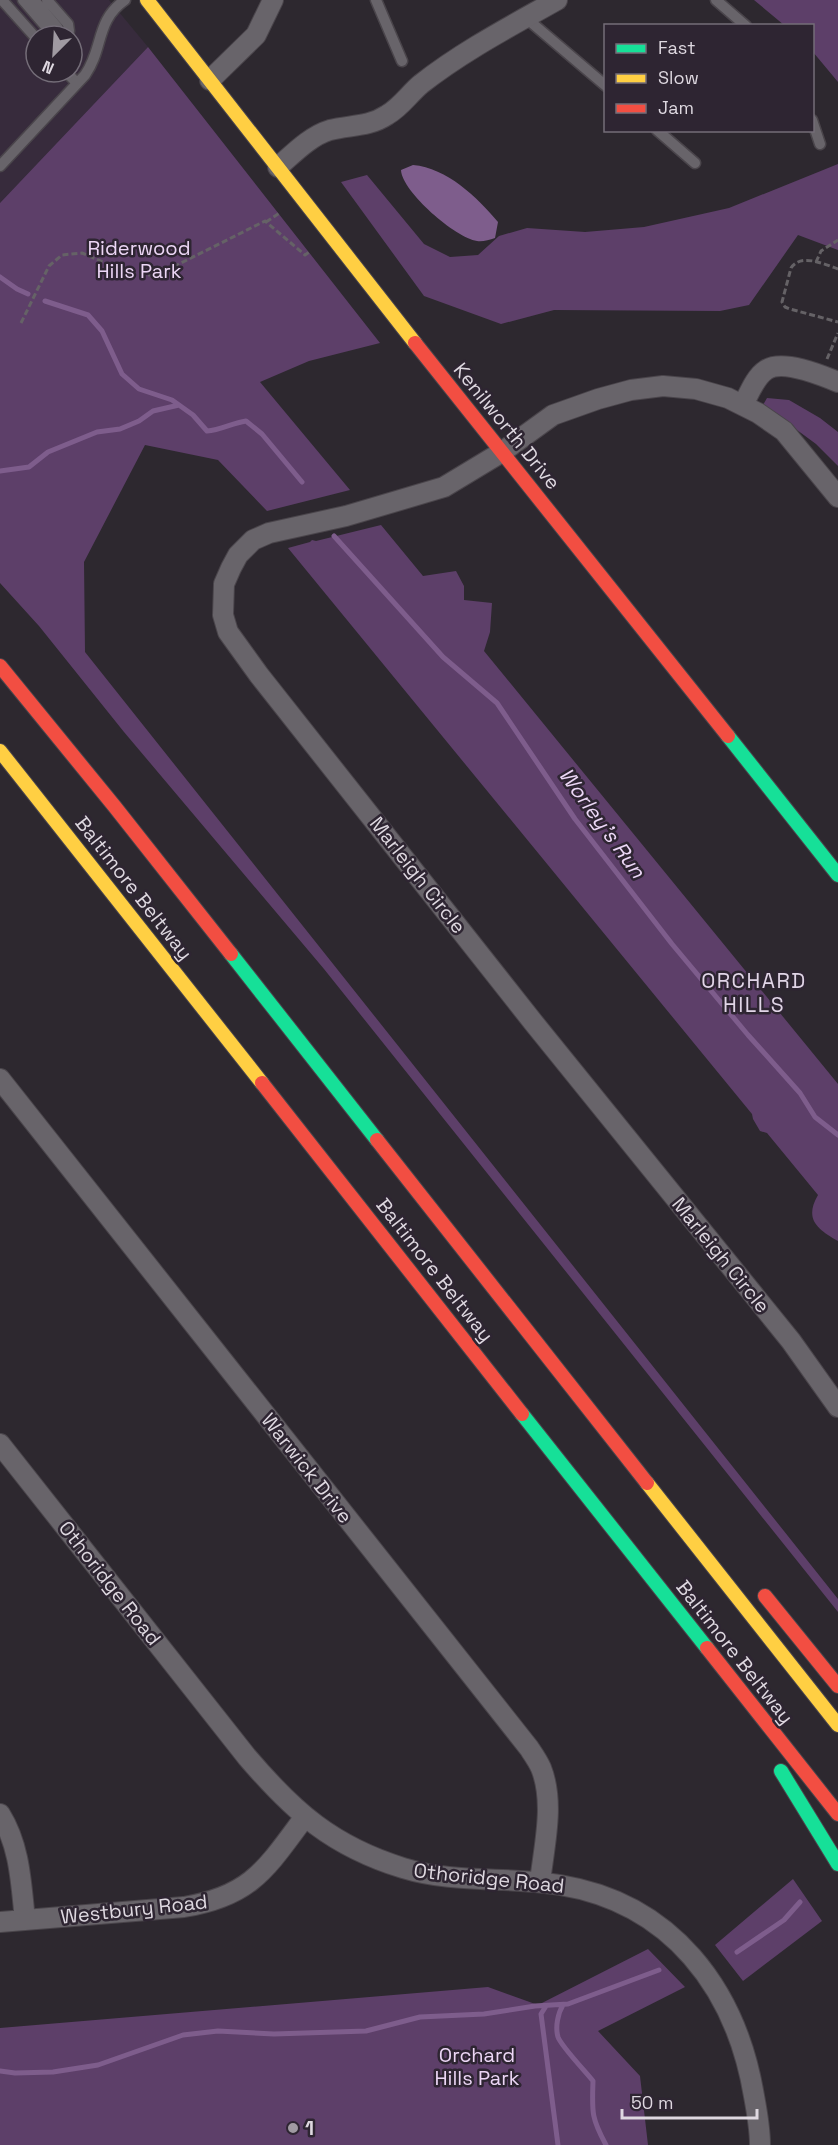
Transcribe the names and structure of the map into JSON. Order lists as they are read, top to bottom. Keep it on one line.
{"streets":{"main road":["Kenilworth Drive","Baltimore Beltway"],"street":["Marleigh Circle","Warwick Drive","Othoridge Road","Westbury Road"]},"crossings":[["Kenilworth Drive","Marleigh Circle"],["Warwick Drive","Othoridge Road"],["Othoridge Road","Westbury Road"]],"districts":["ORCHARD HILLS"],"water":["Worley's Run"],"parks":["Riderwood Hills Park","Orchard Hills Park"],"places":["1"],"legend":["Fast","Slow","Jam"],"scale_bar":"50 m","north":"bottom left"}
